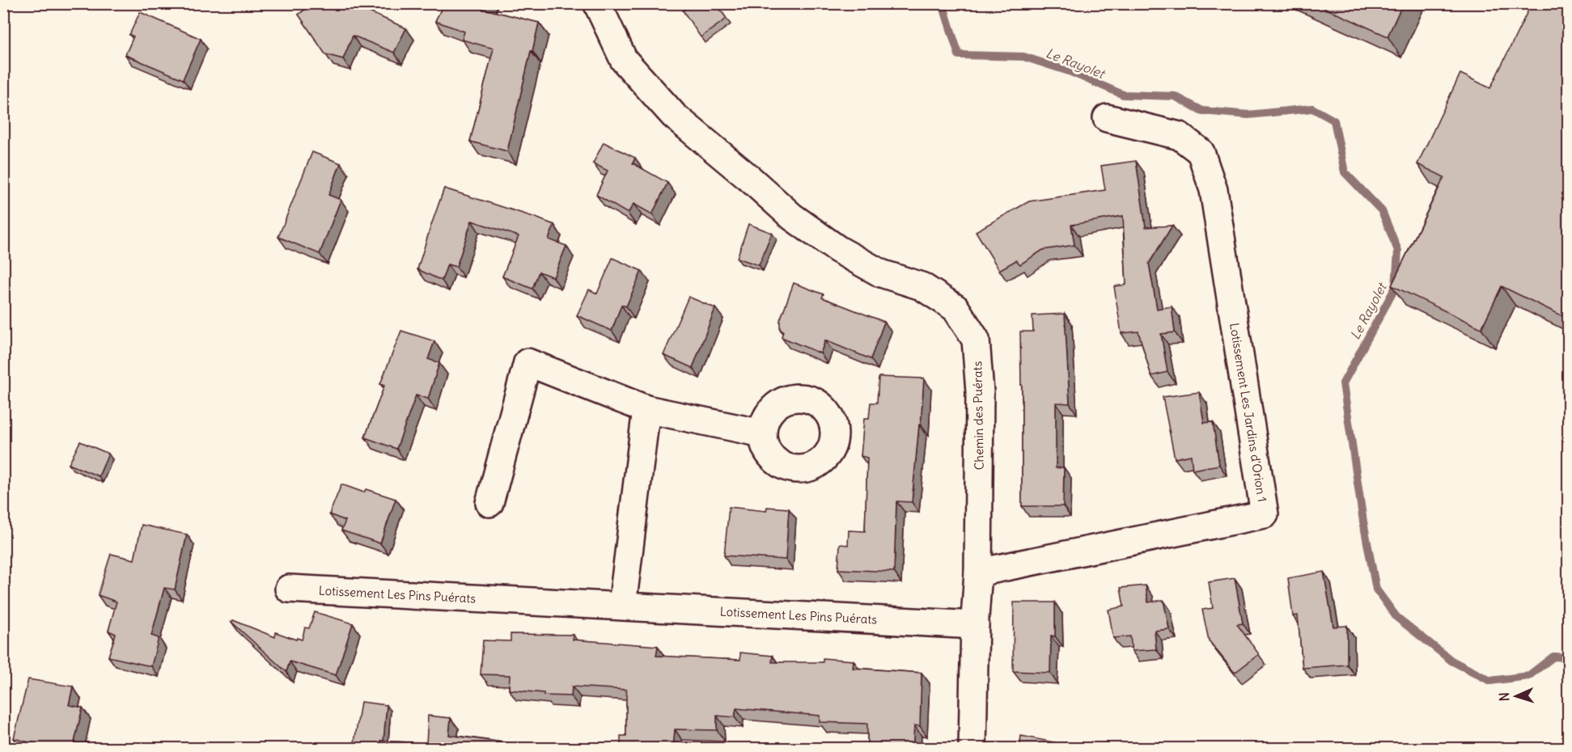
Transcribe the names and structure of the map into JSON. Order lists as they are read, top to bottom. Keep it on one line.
{"streets":{"street":["Lotissement Les Jardins d'Orion 1","Chemin des Puérats","Lotissement Les Pins Puérats"]},"crossings":[["Lotissement Les Jardins d'Orion 1","Chemin des Puérats"],["Chemin des Puérats","Lotissement Les Pins Puérats"]],"water":["Le Rayolet"],"north":"left"}
